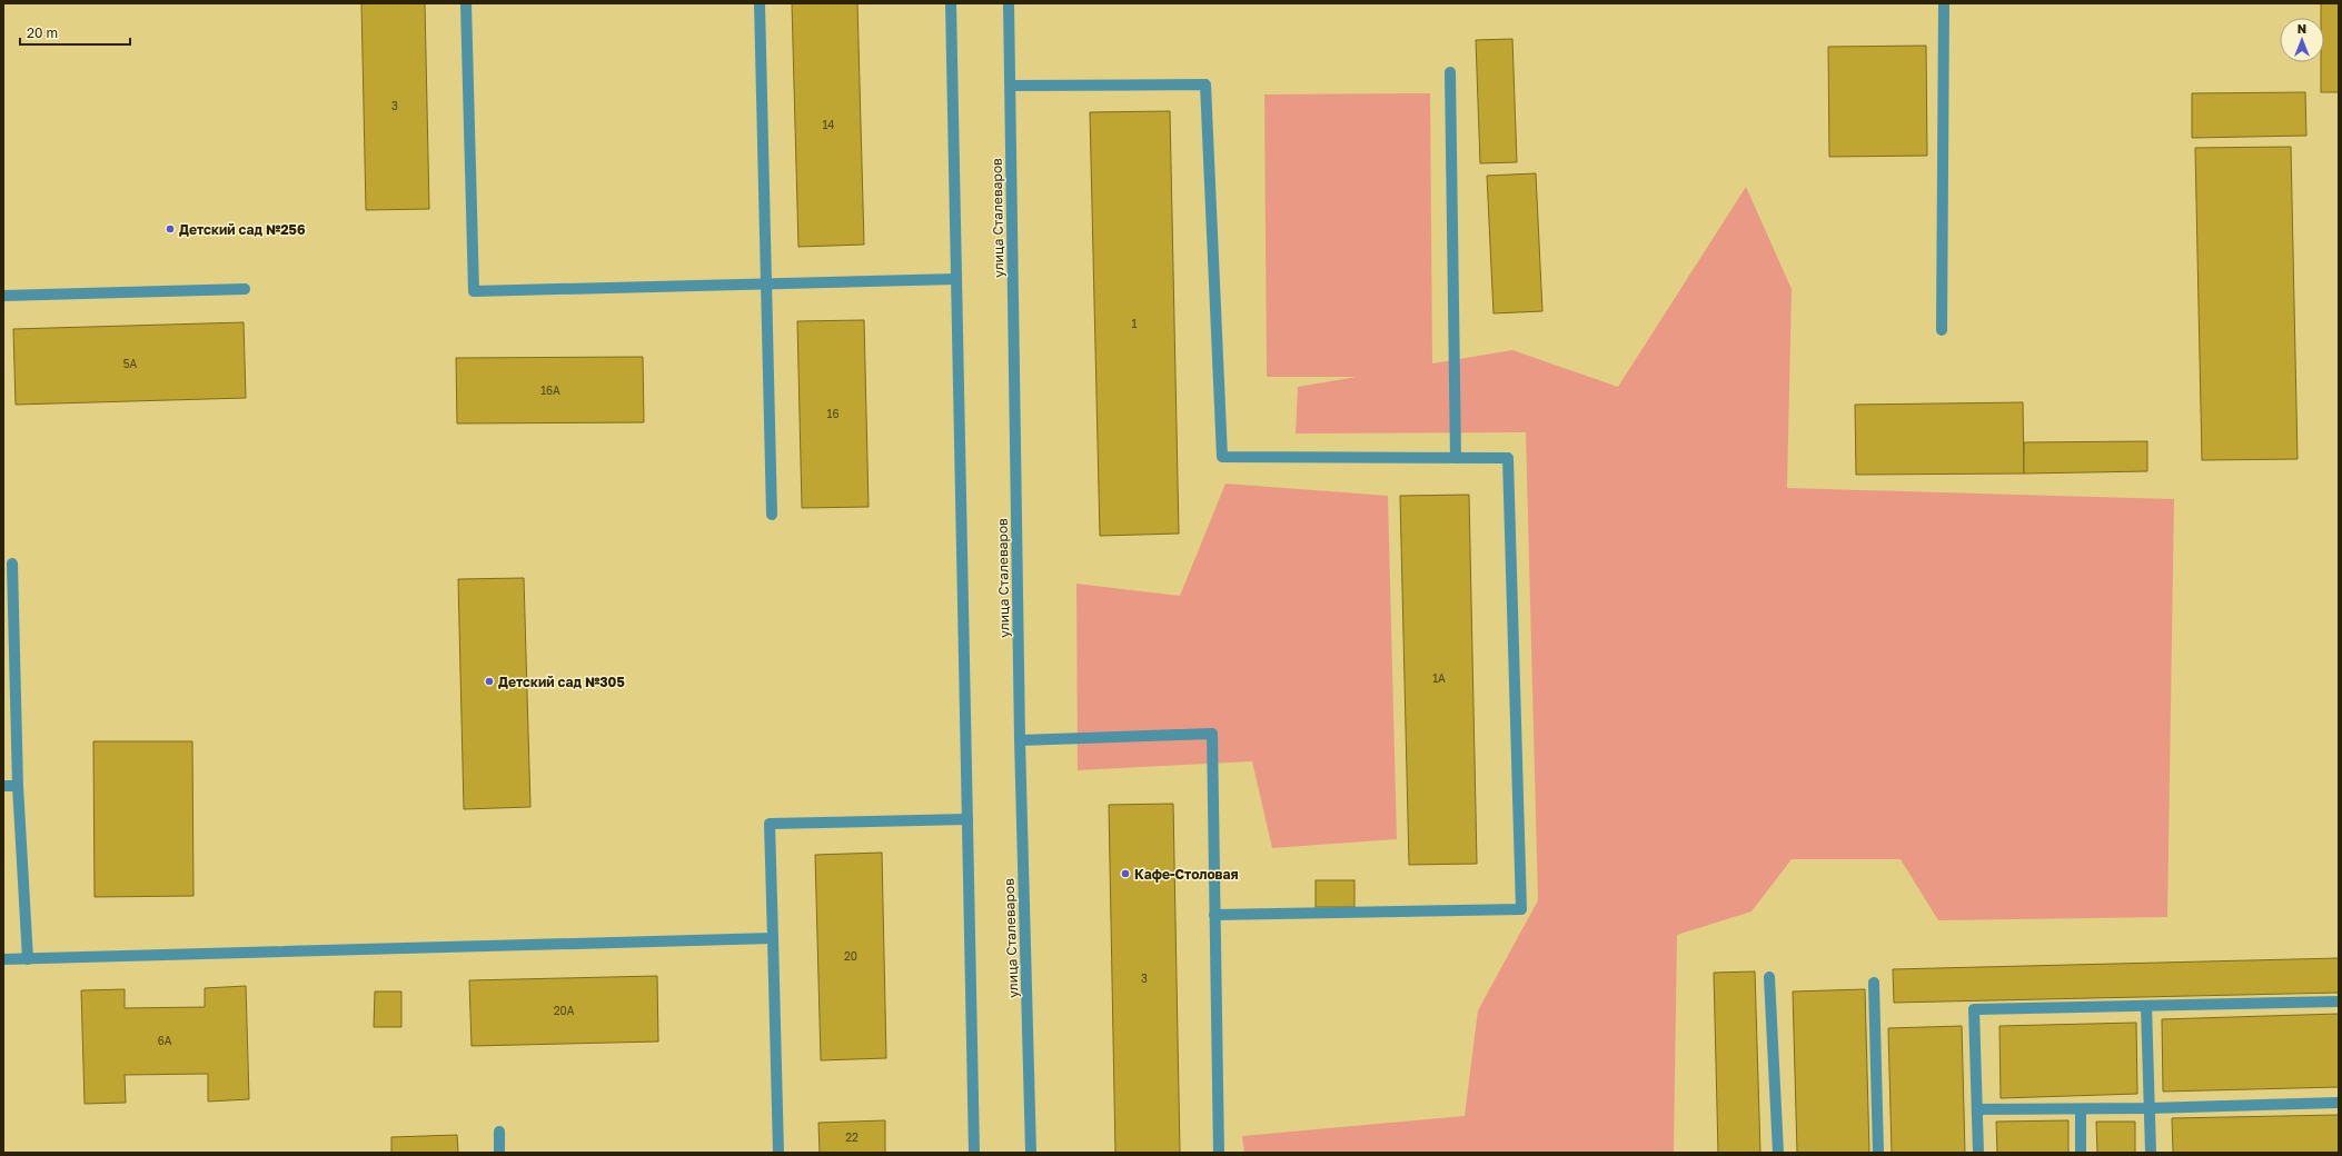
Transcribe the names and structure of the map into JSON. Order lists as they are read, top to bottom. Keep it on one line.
{"streets":{"street":["улица Сталеваров"]},"places":["Детский сад №256","Детский сад №305","Кафе-Столовая"],"house_numbers":["3","14","1","5А","16А","16","1А","20","3","20А","6А","22"],"scale_bar":"20 m","north":"top"}
